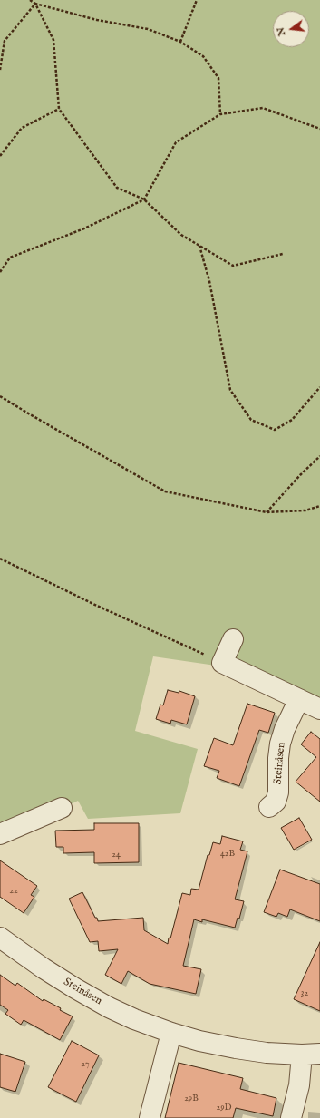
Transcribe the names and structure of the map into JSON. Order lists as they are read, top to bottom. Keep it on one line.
{"streets":{"street":["Steinåsen"]},"house_numbers":["42B","24","22","32","27","29B","29D"],"north":"left"}
